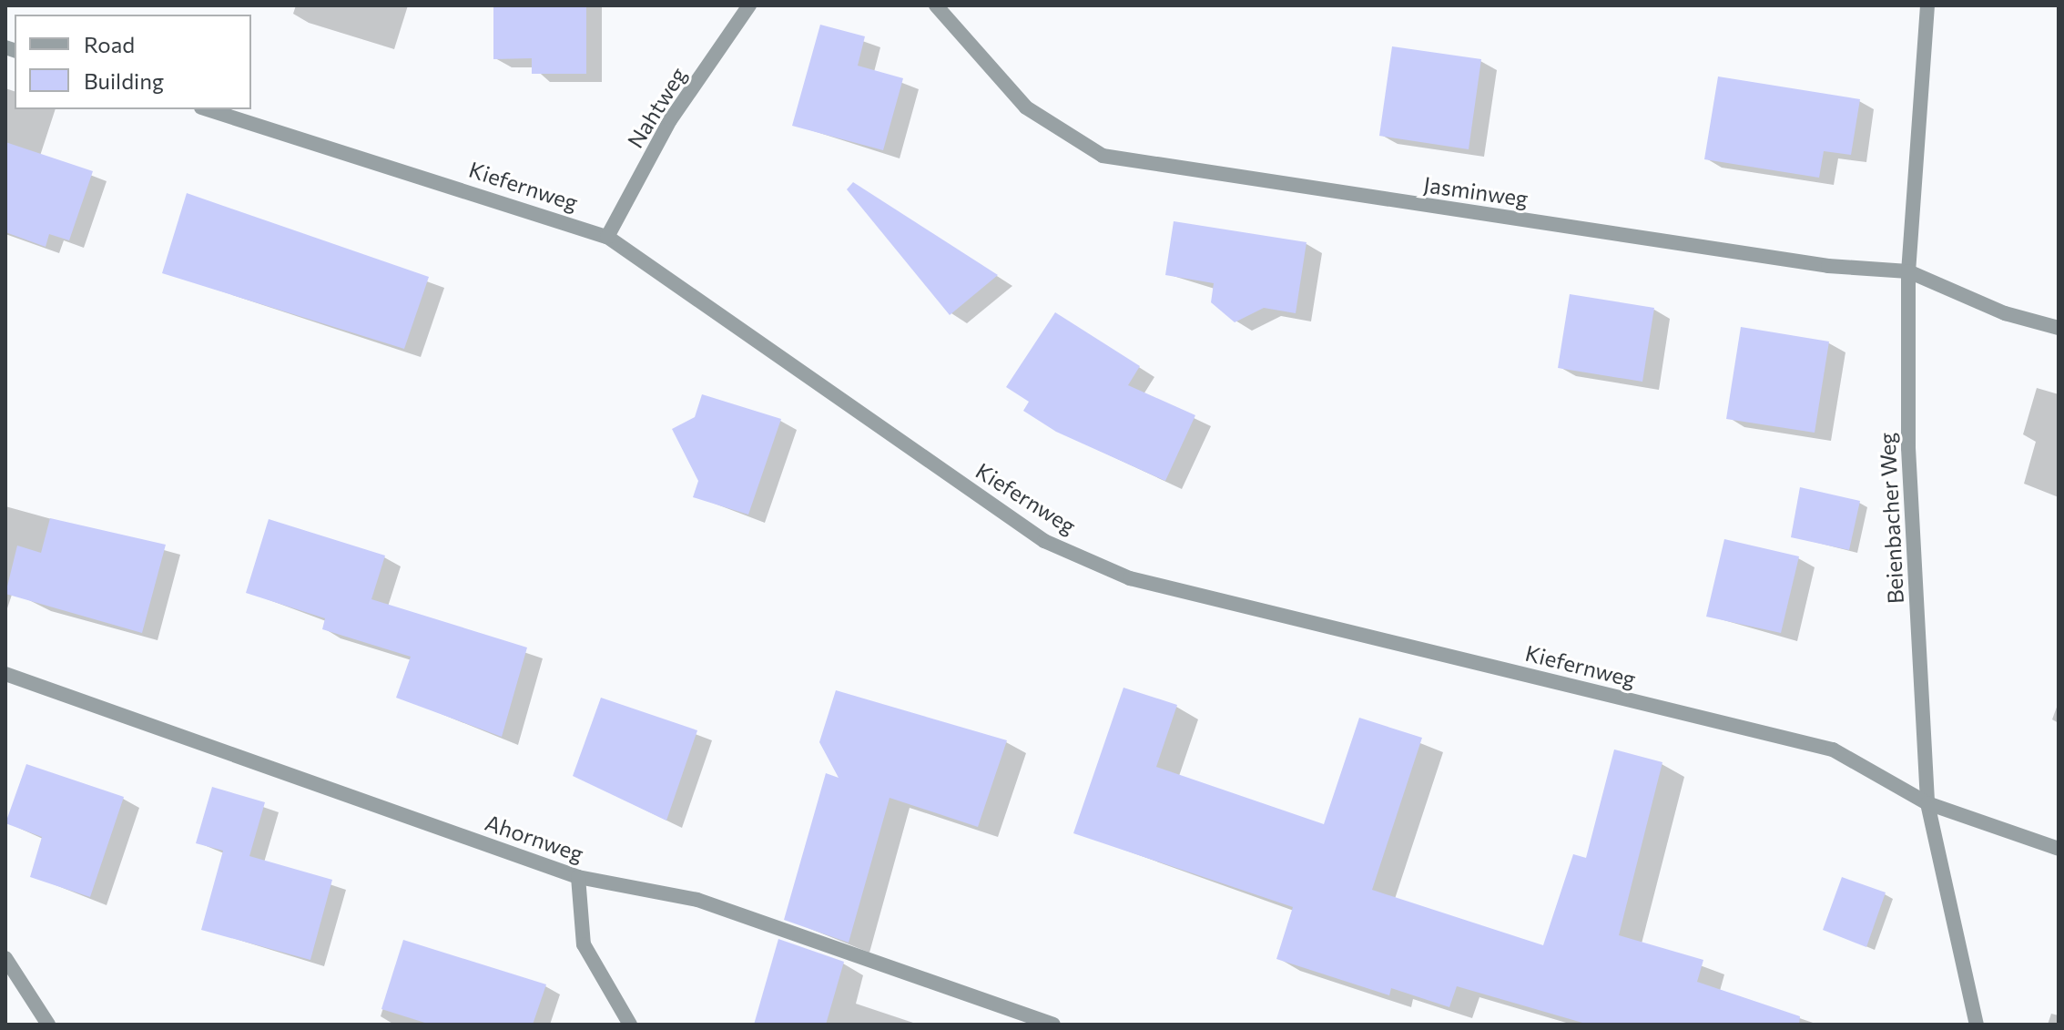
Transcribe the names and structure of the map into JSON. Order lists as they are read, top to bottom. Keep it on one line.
{"streets":{"street":["Nahtweg","Kiefernweg","Jasminweg","Beienbacher Weg","Ahornweg"]},"crossings":[["Nahtweg","Kiefernweg"],["Kiefernweg","Beienbacher Weg"],["Jasminweg","Beienbacher Weg"]],"legend":["Road","Building"]}
